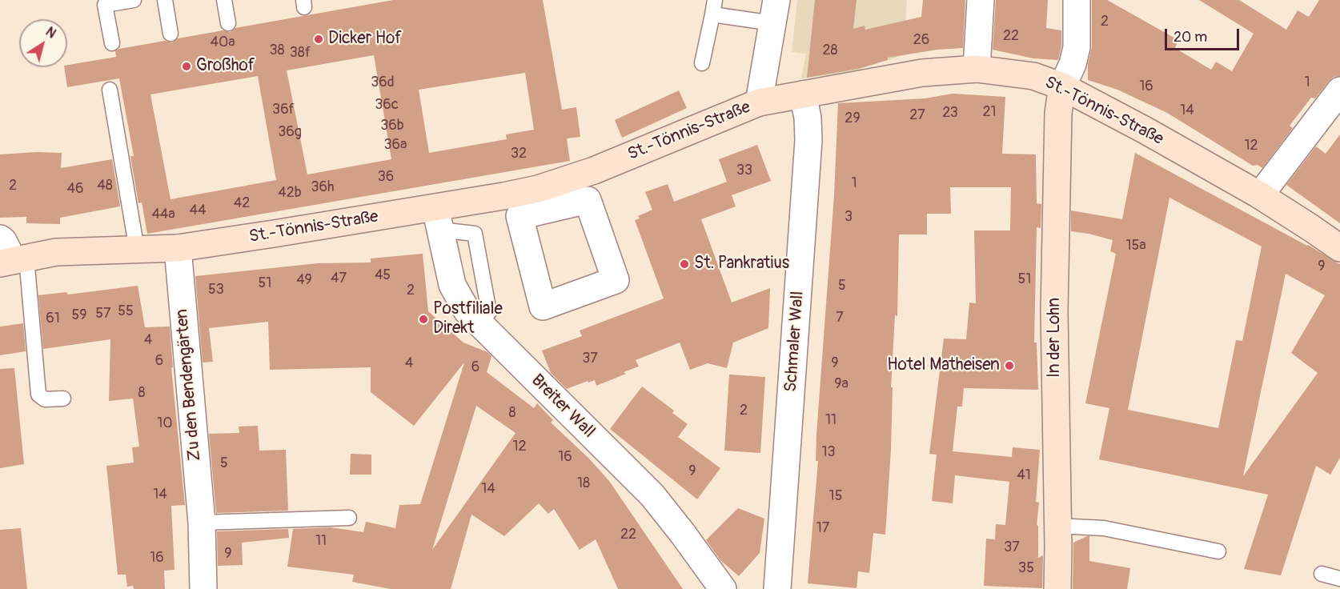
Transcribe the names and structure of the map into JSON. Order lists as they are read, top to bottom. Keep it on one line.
{"streets":{"main road":["St.-Tönnis-Straße","In der Lohn"],"street":["Schmaler Wall","Zu den Bendengärten","Breiter Wall"]},"crossings":[["St.-Tönnis-Straße","In der Lohn"],["St.-Tönnis-Straße","Schmaler Wall"],["St.-Tönnis-Straße","Zu den Bendengärten"],["St.-Tönnis-Straße","Breiter Wall"]],"places":["Dicker Hof","Großhof","St. Pankratius","Postfiliale Direkt","Hotel Matheisen"],"house_numbers":["2","22","26","40a","38","28","38f","36d","1","16","36c","36f","14","21","23","27","29","36b","36g","36a","12","32","33","36","1","2","48","36h","46","42b","42","44","44a","3","15a","9","45","47","51","49","51","5","53","2","55","57","59","7","61","4","37","6","4","9","6","9a","8","2","8","11","10","12","13","16","5","9","41","18","14","14","15","17","22","11","37","9","16","35"],"scale_bar":"20 m","north":"top right"}
